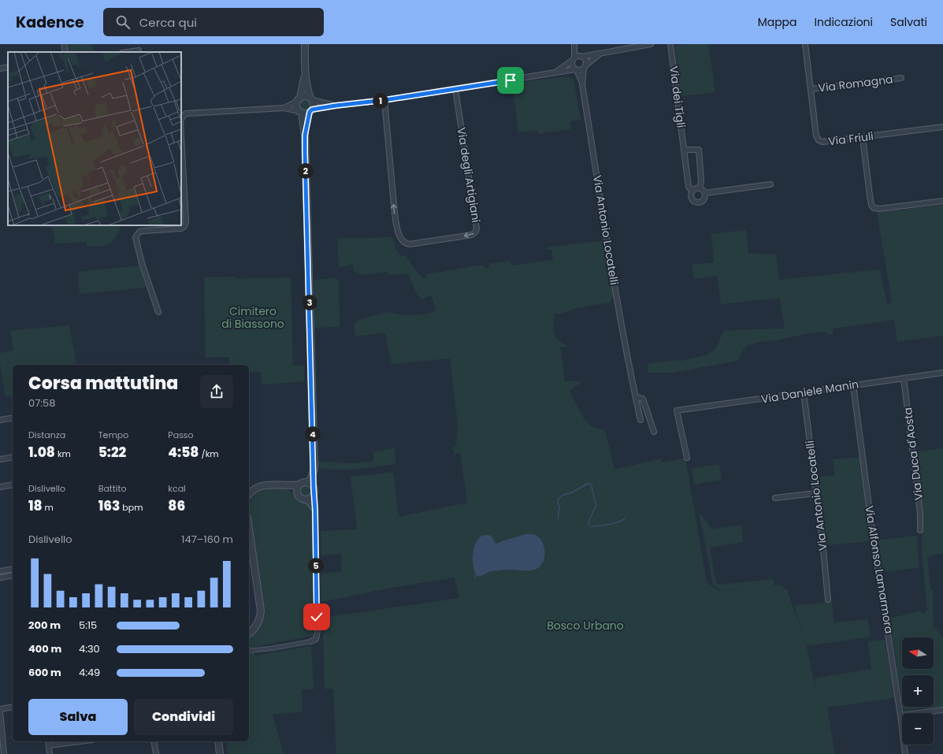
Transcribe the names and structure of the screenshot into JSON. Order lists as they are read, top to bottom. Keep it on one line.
{"streets":{"street":["Via Romagna","Via dei Tigli","Via Friuli","Via degli Artigiani","Via Antonio Locatelli","Via Daniele Manin","Via Duca d'Aosta","Via Alfonso Lamarmora"]},"crossings":[["Via Romagna","Via Friuli"],["Via Antonio Locatelli","Via Daniele Manin"],["Via Daniele Manin","Via Duca d'Aosta"],["Via Daniele Manin","Via Alfonso Lamarmora"]],"parks":["Cimitero di Biassono","Bosco Urbano"],"north":"left","page":{"header":"Kadence","search":"Cerca qui","nav":["Mappa","Indicazioni","Salvati"],"pins":["1","2","3","4","5"],"heading":["Corsa mattutina","07:58"],"stats":[["Distanza","1.08 km"],["Tempo","5:22"],["Passo","4:58 /km"],["Dislivello","18 m"],["Battito","163 bpm"],["kcal","86"]],"chart":["Dislivello","147–160 m"],"list":[{"name":"200 m","note":"5:15"},{"name":"400 m","note":"4:30"},{"name":"600 m","note":"4:49"}],"map_buttons":["+","−"],"buttons":["Salva","Condividi"]}}
